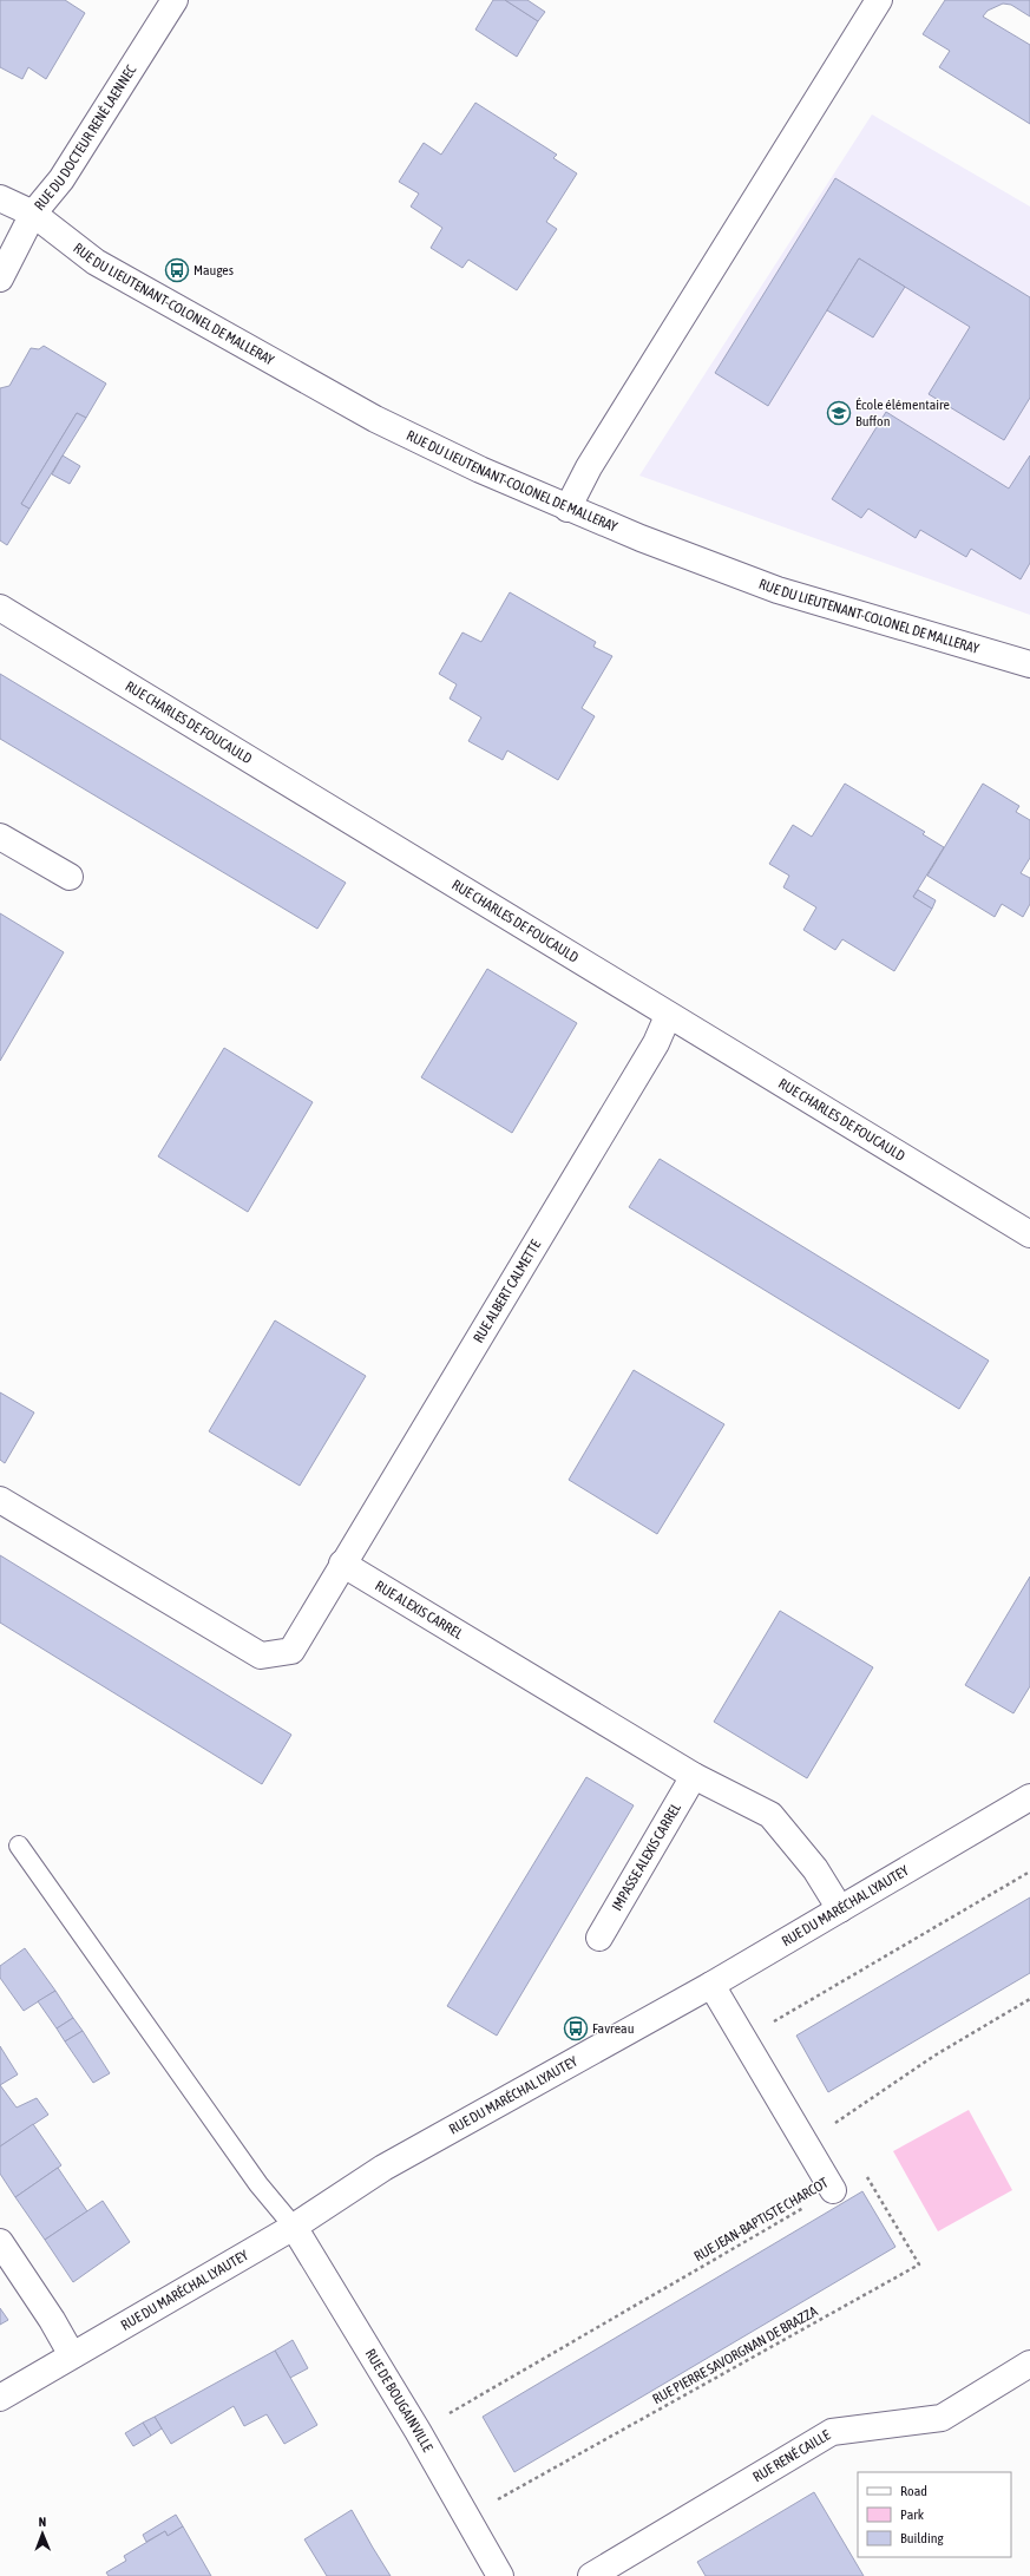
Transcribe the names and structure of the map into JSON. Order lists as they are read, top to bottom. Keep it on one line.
{"streets":{"street":["RUE DU DOCTEUR RENÉ LAENNEC","RUE DU LIEUTENANT-COLONEL DE MALLERAY","RUE CHARLES DE FOUCAULD","RUE ALBERT CALMETTE","RUE ALEXIS CARREL","IMPASSE ALEXIS CARREL","RUE DU MARÉCHAL LYAUTEY","RUE DE BOUGAINVILLE","RUE RENÉ CAILLE"],"path":["RUE JEAN-BAPTISTE CHARCOT","RUE PIERRE SAVORGNAN DE BRAZZA"]},"crossings":[["RUE DU DOCTEUR RENÉ LAENNEC","RUE DU LIEUTENANT-COLONEL DE MALLERAY"],["RUE CHARLES DE FOUCAULD","RUE ALBERT CALMETTE"],["RUE ALBERT CALMETTE","RUE ALEXIS CARREL"],["RUE ALEXIS CARREL","IMPASSE ALEXIS CARREL"],["RUE ALEXIS CARREL","RUE DU MARÉCHAL LYAUTEY"],["RUE DU MARÉCHAL LYAUTEY","RUE DE BOUGAINVILLE"],["RUE JEAN-BAPTISTE CHARCOT","RUE PIERRE SAVORGNAN DE BRAZZA"],["RUE JEAN-BAPTISTE CHARCOT","RUE DE BOUGAINVILLE"],["RUE PIERRE SAVORGNAN DE BRAZZA","RUE DE BOUGAINVILLE"]],"places":{"bus stop":["Mauges","Favreau"],"school or university":["École élémentaire Buffon"]},"legend":["Road","Park","Building"],"north":"top"}
